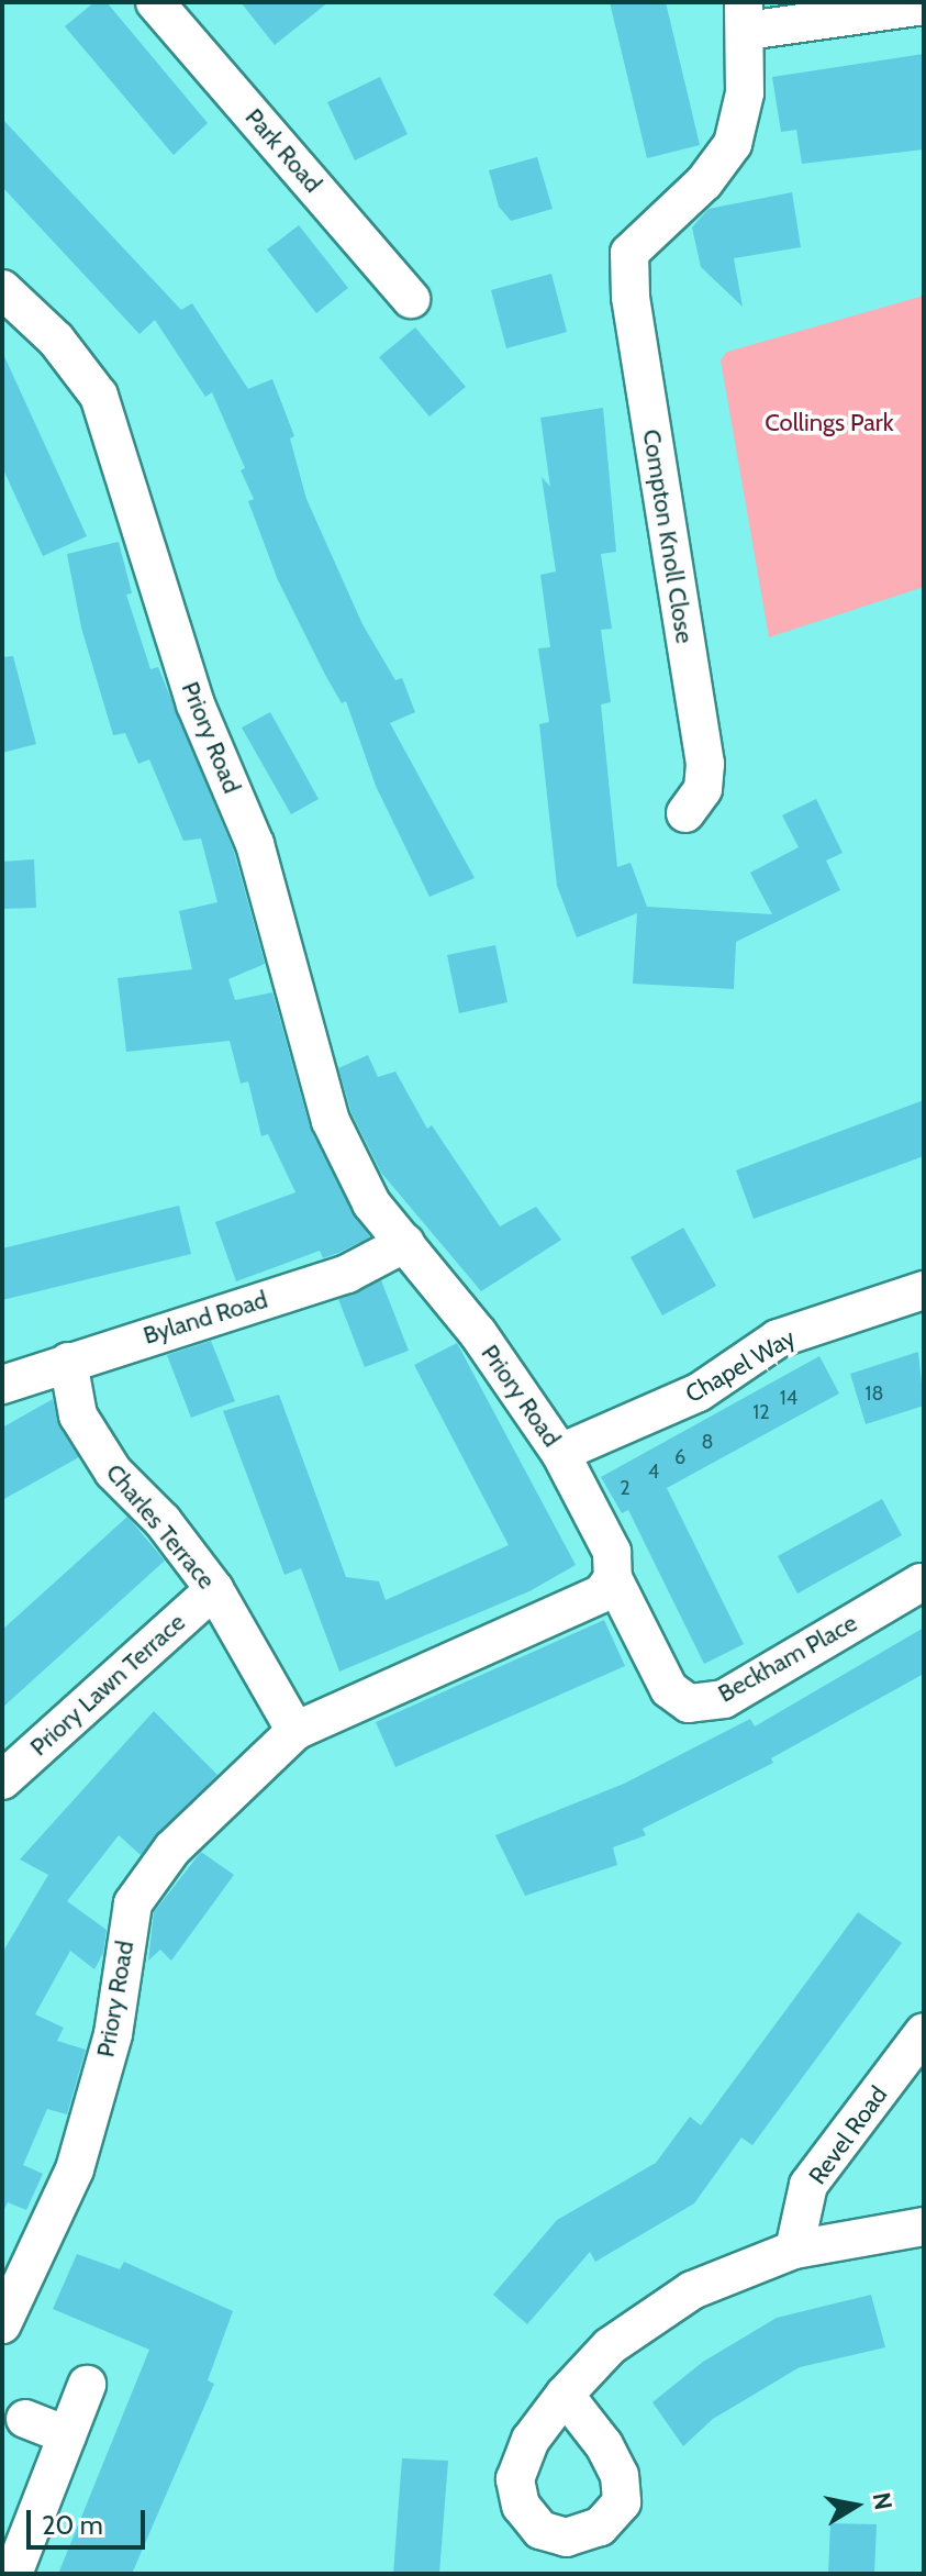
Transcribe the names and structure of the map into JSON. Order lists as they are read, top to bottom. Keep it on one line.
{"streets":{"street":["Park Road","Compton Knoll Close","Priory Road","Byland Road","Chapel Way","Charles Terrace","Beckham Place","Priory Lawn Terrace","Revel Road"]},"crossings":[["Priory Road","Byland Road"],["Priory Road","Chapel Way"],["Priory Road","Charles Terrace"],["Priory Road","Beckham Place"],["Byland Road","Charles Terrace"],["Charles Terrace","Priory Lawn Terrace"]],"parks":["Collings Park"],"house_numbers":["18","14","12","8","6","4","2"],"scale_bar":"20 m","north":"right"}
